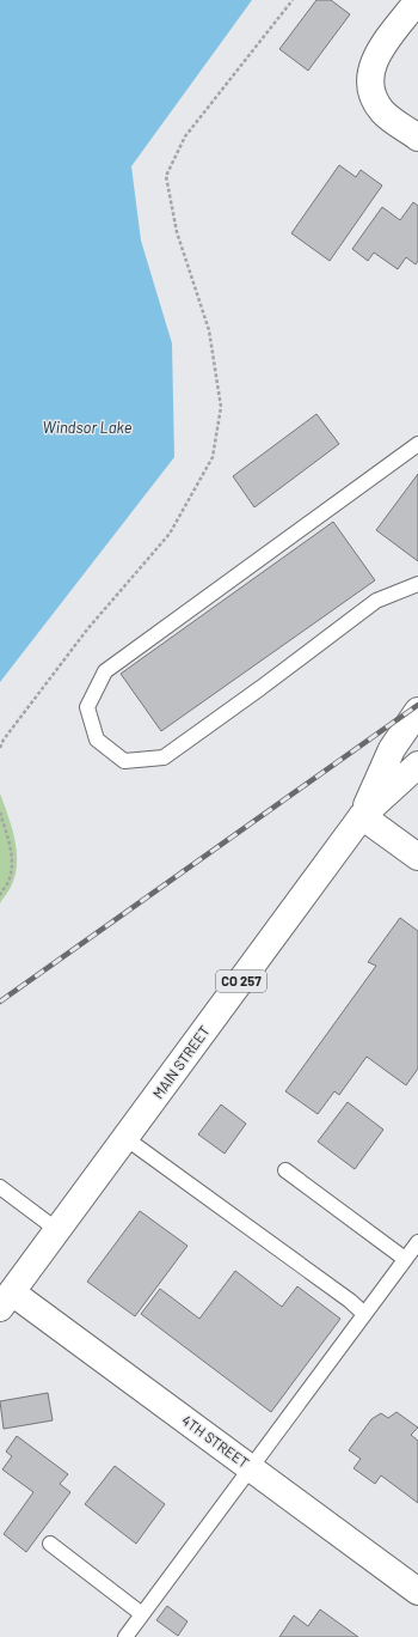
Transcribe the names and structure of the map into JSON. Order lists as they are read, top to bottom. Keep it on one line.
{"streets":{"main road":["CO 257","MAIN STREET","4TH STREET"]},"crossings":[["MAIN STREET","4TH STREET"]],"water":["Windsor Lake"]}
